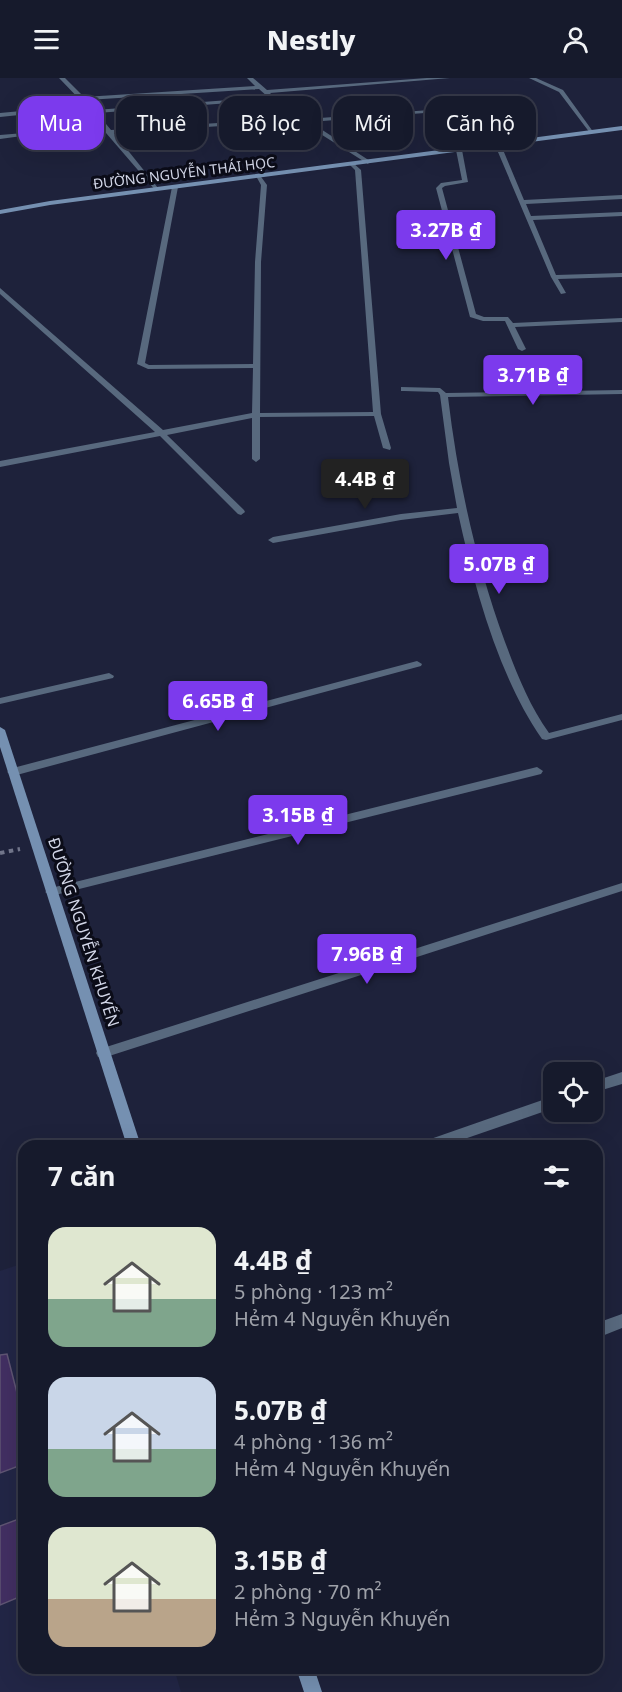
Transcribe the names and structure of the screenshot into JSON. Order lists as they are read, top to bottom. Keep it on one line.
{"streets":{"street":["ĐƯỜNG NGUYỄN THÁI HỌC","ĐƯỜNG NGUYỄN KHUYẾN"]},"page":{"header":"Nestly","chip":["Mua","Thuê","Bộ lọc","Mới","Căn hộ"],"price":["3.27B ₫","3.71B ₫","4.4B ₫","5.07B ₫","6.65B ₫","3.15B ₫","7.96B ₫"],"heading":"7 căn","list":[{"name":"4.4B ₫","note":"5 phòng · 123 m² · Hẻm 4 Nguyễn Khuyến"},{"name":"5.07B ₫","note":"4 phòng · 136 m² · Hẻm 4 Nguyễn Khuyến"},{"name":"3.15B ₫","note":"2 phòng · 70 m² · Hẻm 3 Nguyễn Khuyến"}]}}
